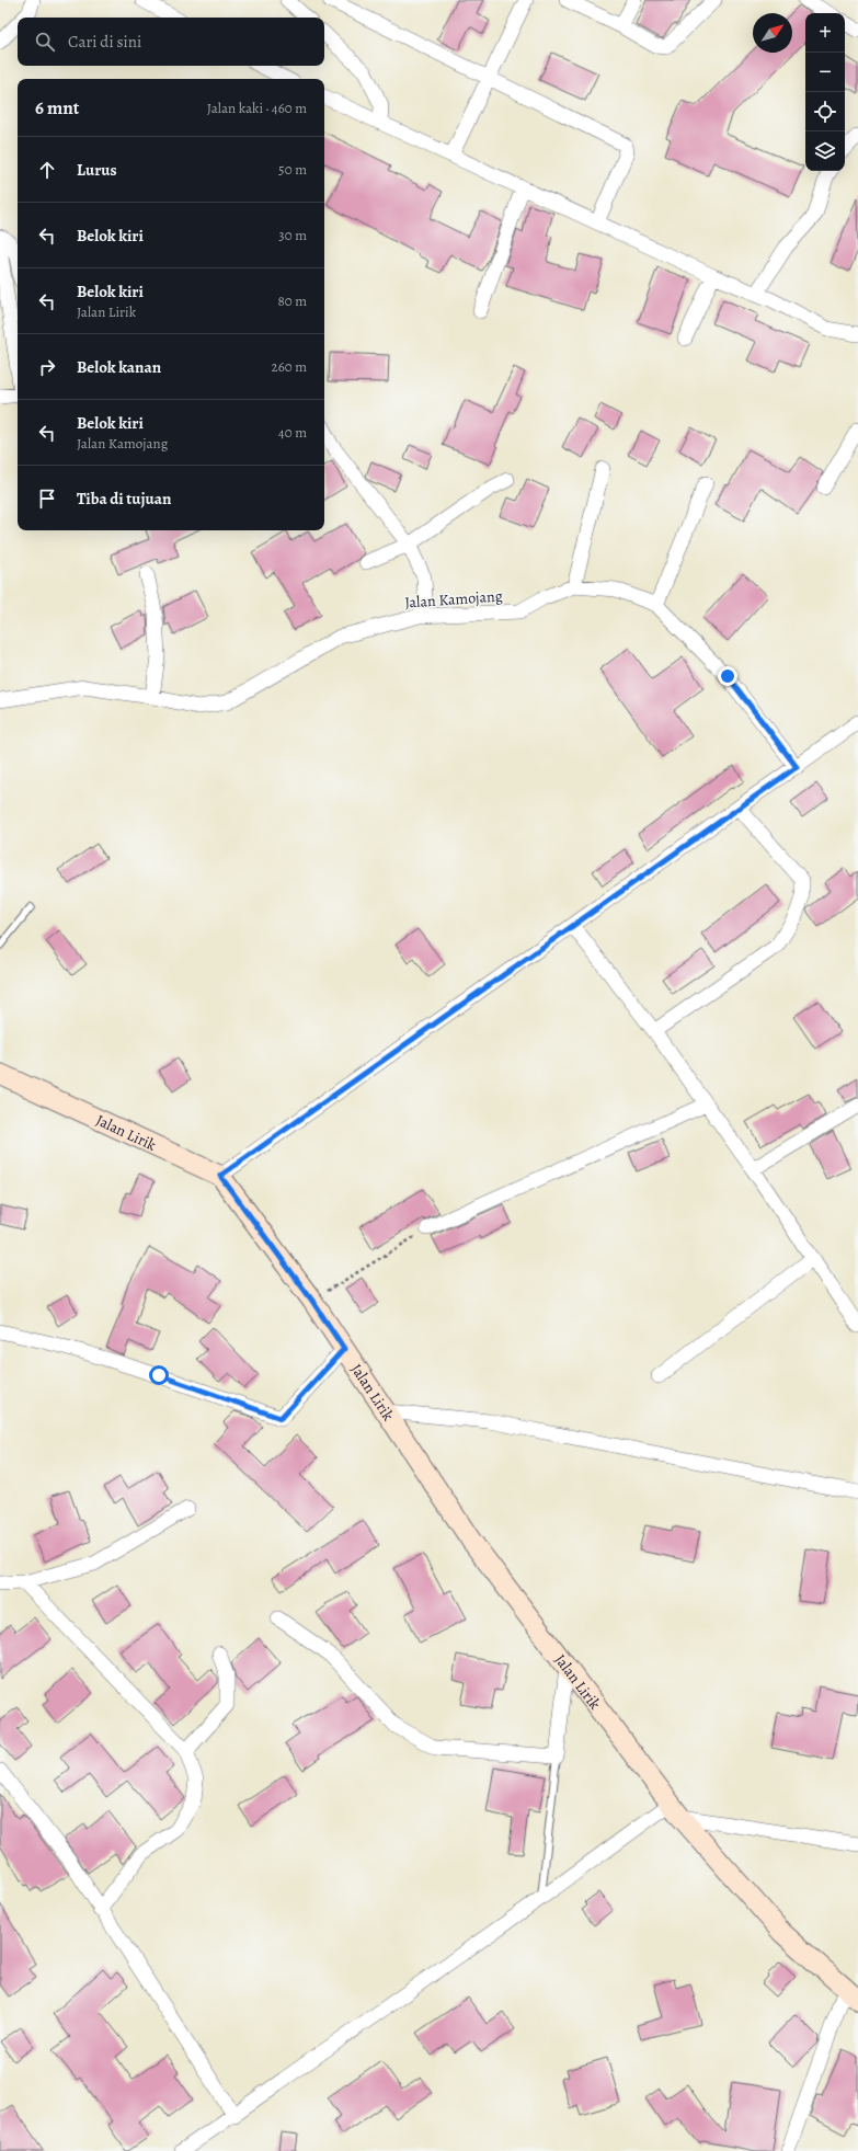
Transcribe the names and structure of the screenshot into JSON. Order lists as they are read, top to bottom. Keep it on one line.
{"streets":{"main road":["Jalan Lirik"],"street":["Jalan Kamojang"]},"north":"top right","page":{"map_buttons":["+","−"],"search":"Cari di sini","heading":["6 mnt","Jalan kaki · 460 m"],"list":[["Lurus","50 m"],["Belok kiri","30 m"],["Belok kiri","Jalan Lirik","80 m"],["Belok kanan","260 m"],["Belok kiri","Jalan Kamojang","40 m"],"Tiba di tujuan"]}}
